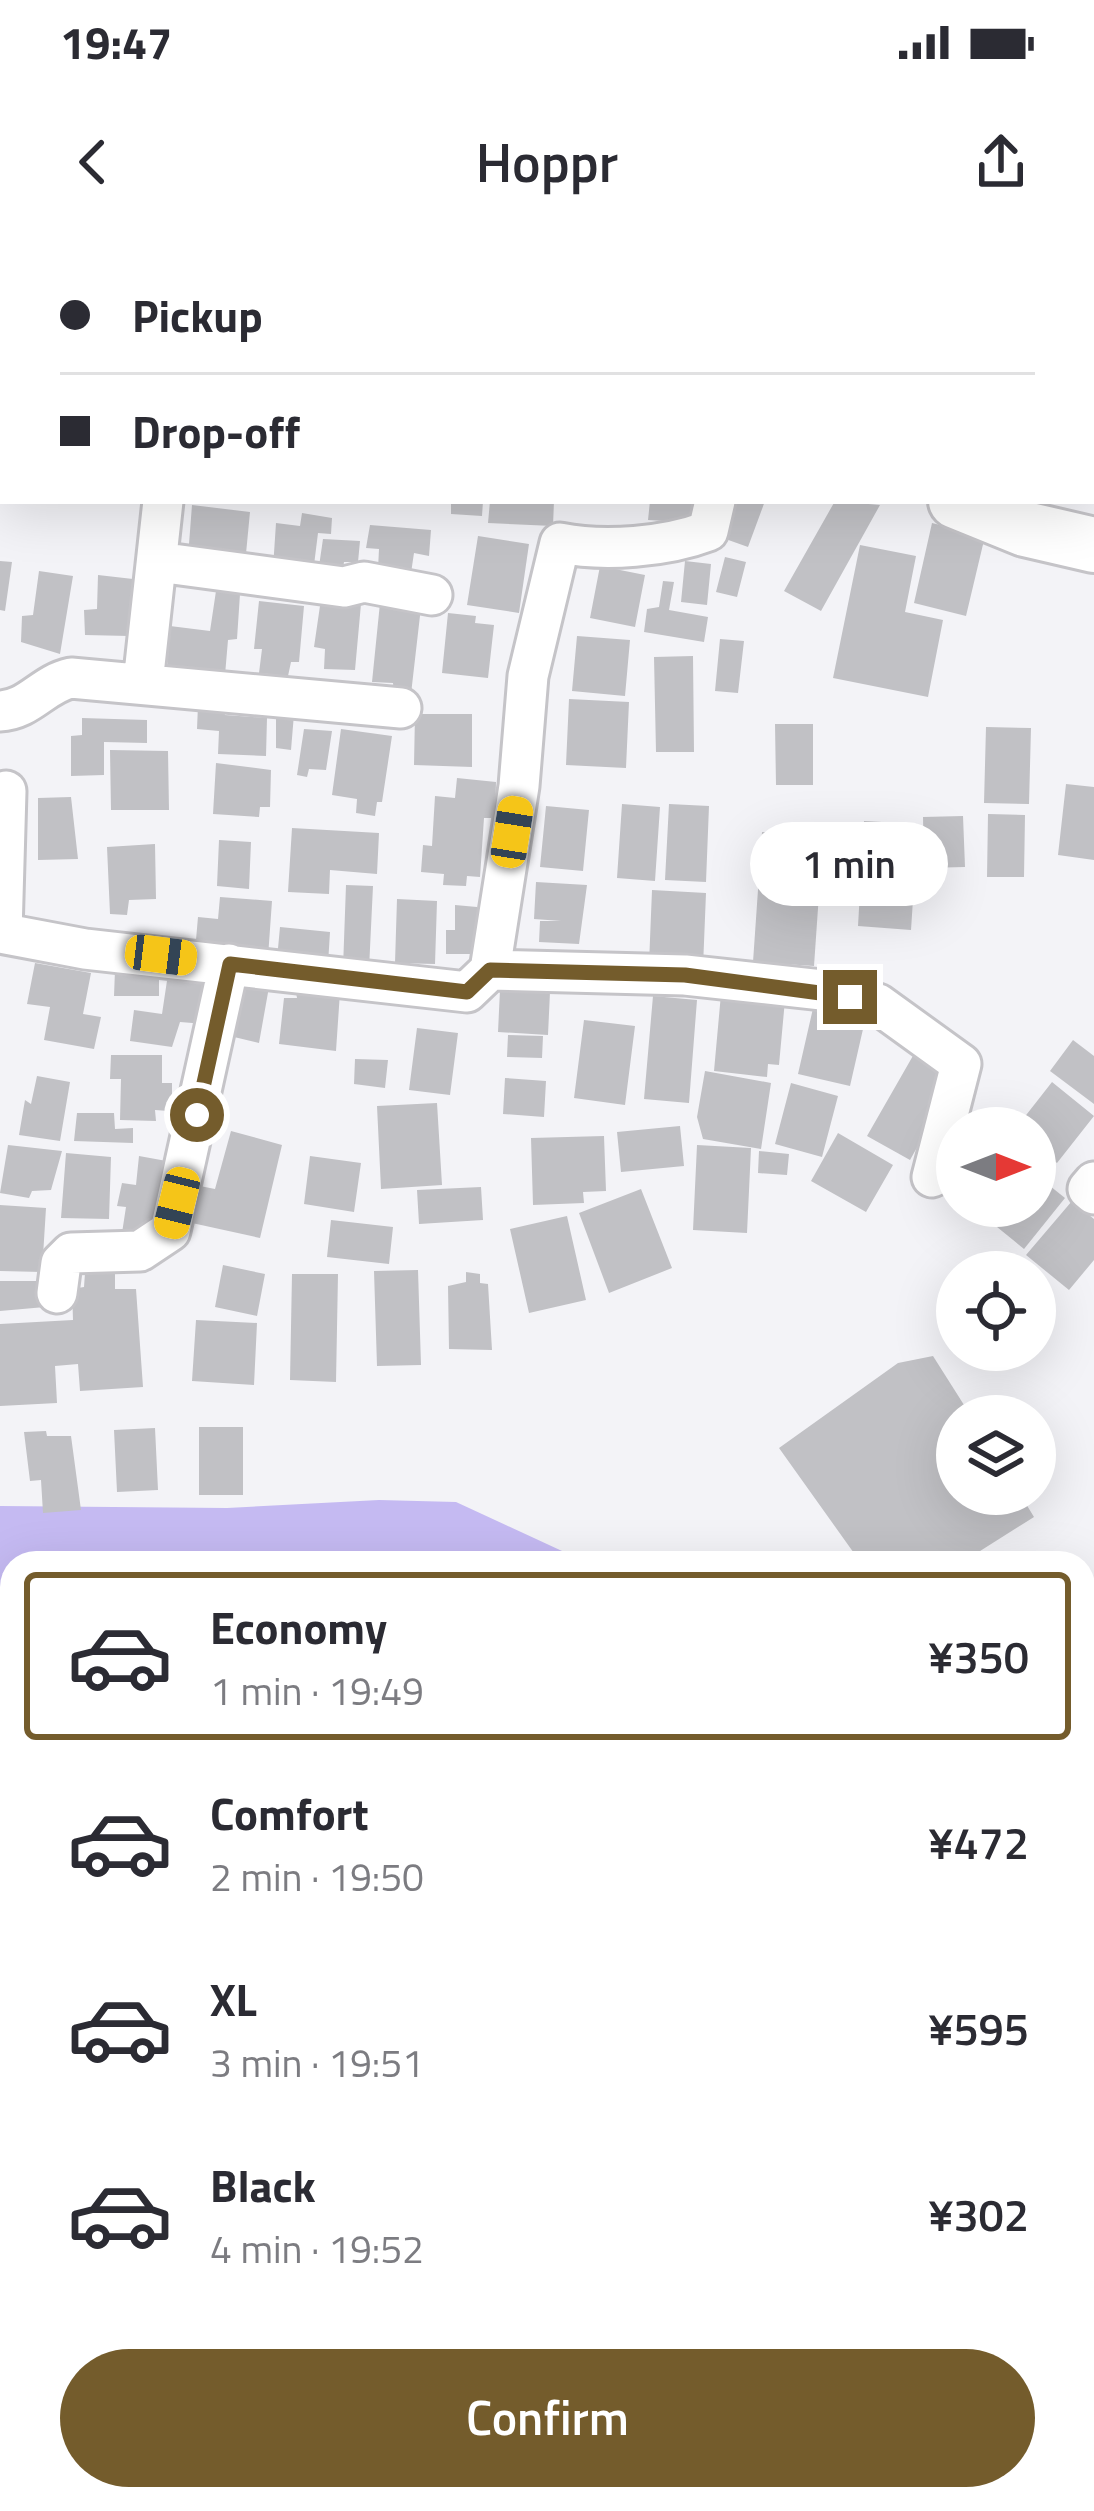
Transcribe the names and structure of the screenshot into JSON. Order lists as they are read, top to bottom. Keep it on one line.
{"north":"right","page":{"status":"19:47","header":"Hoppr","banner":["Pickup","Drop-off"],"bubble":"1 min","list":[{"name":"Economy","note":"1 min · 19:49","value":"¥350"},{"name":"Comfort","note":"2 min · 19:50","value":"¥472"},{"name":"XL","note":"3 min · 19:51","value":"¥595"},{"name":"Black","note":"4 min · 19:52","value":"¥302"}],"buttons":"Confirm"}}
